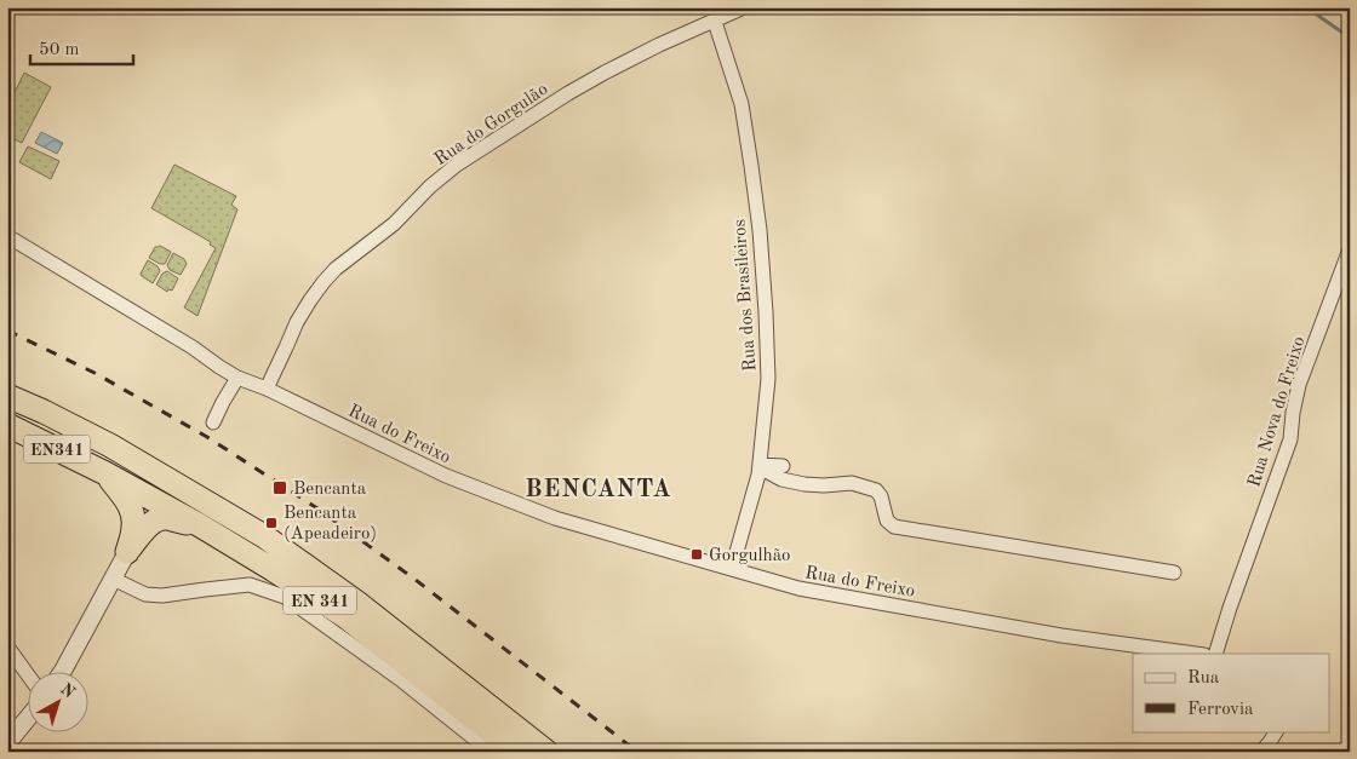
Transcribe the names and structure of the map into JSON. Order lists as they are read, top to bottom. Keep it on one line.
{"streets":{"highway":["EN341","EN 341"],"street":["Rua do Gorgulão","Rua dos Brasileiros","Rua Nova do Freixo","Rua do Freixo"]},"crossings":[["Rua do Gorgulão","Rua dos Brasileiros"],["Rua do Gorgulão","Rua do Freixo"],["Rua dos Brasileiros","Rua do Freixo"],["EN341","EN 341"]],"districts":["BENCANTA"],"places":{"transit":["Bencanta","Bencanta (Apeadeiro)","Gorgulhão"]},"legend":["Rua","Ferrovia"],"scale_bar":"50 m","north":"top right"}
